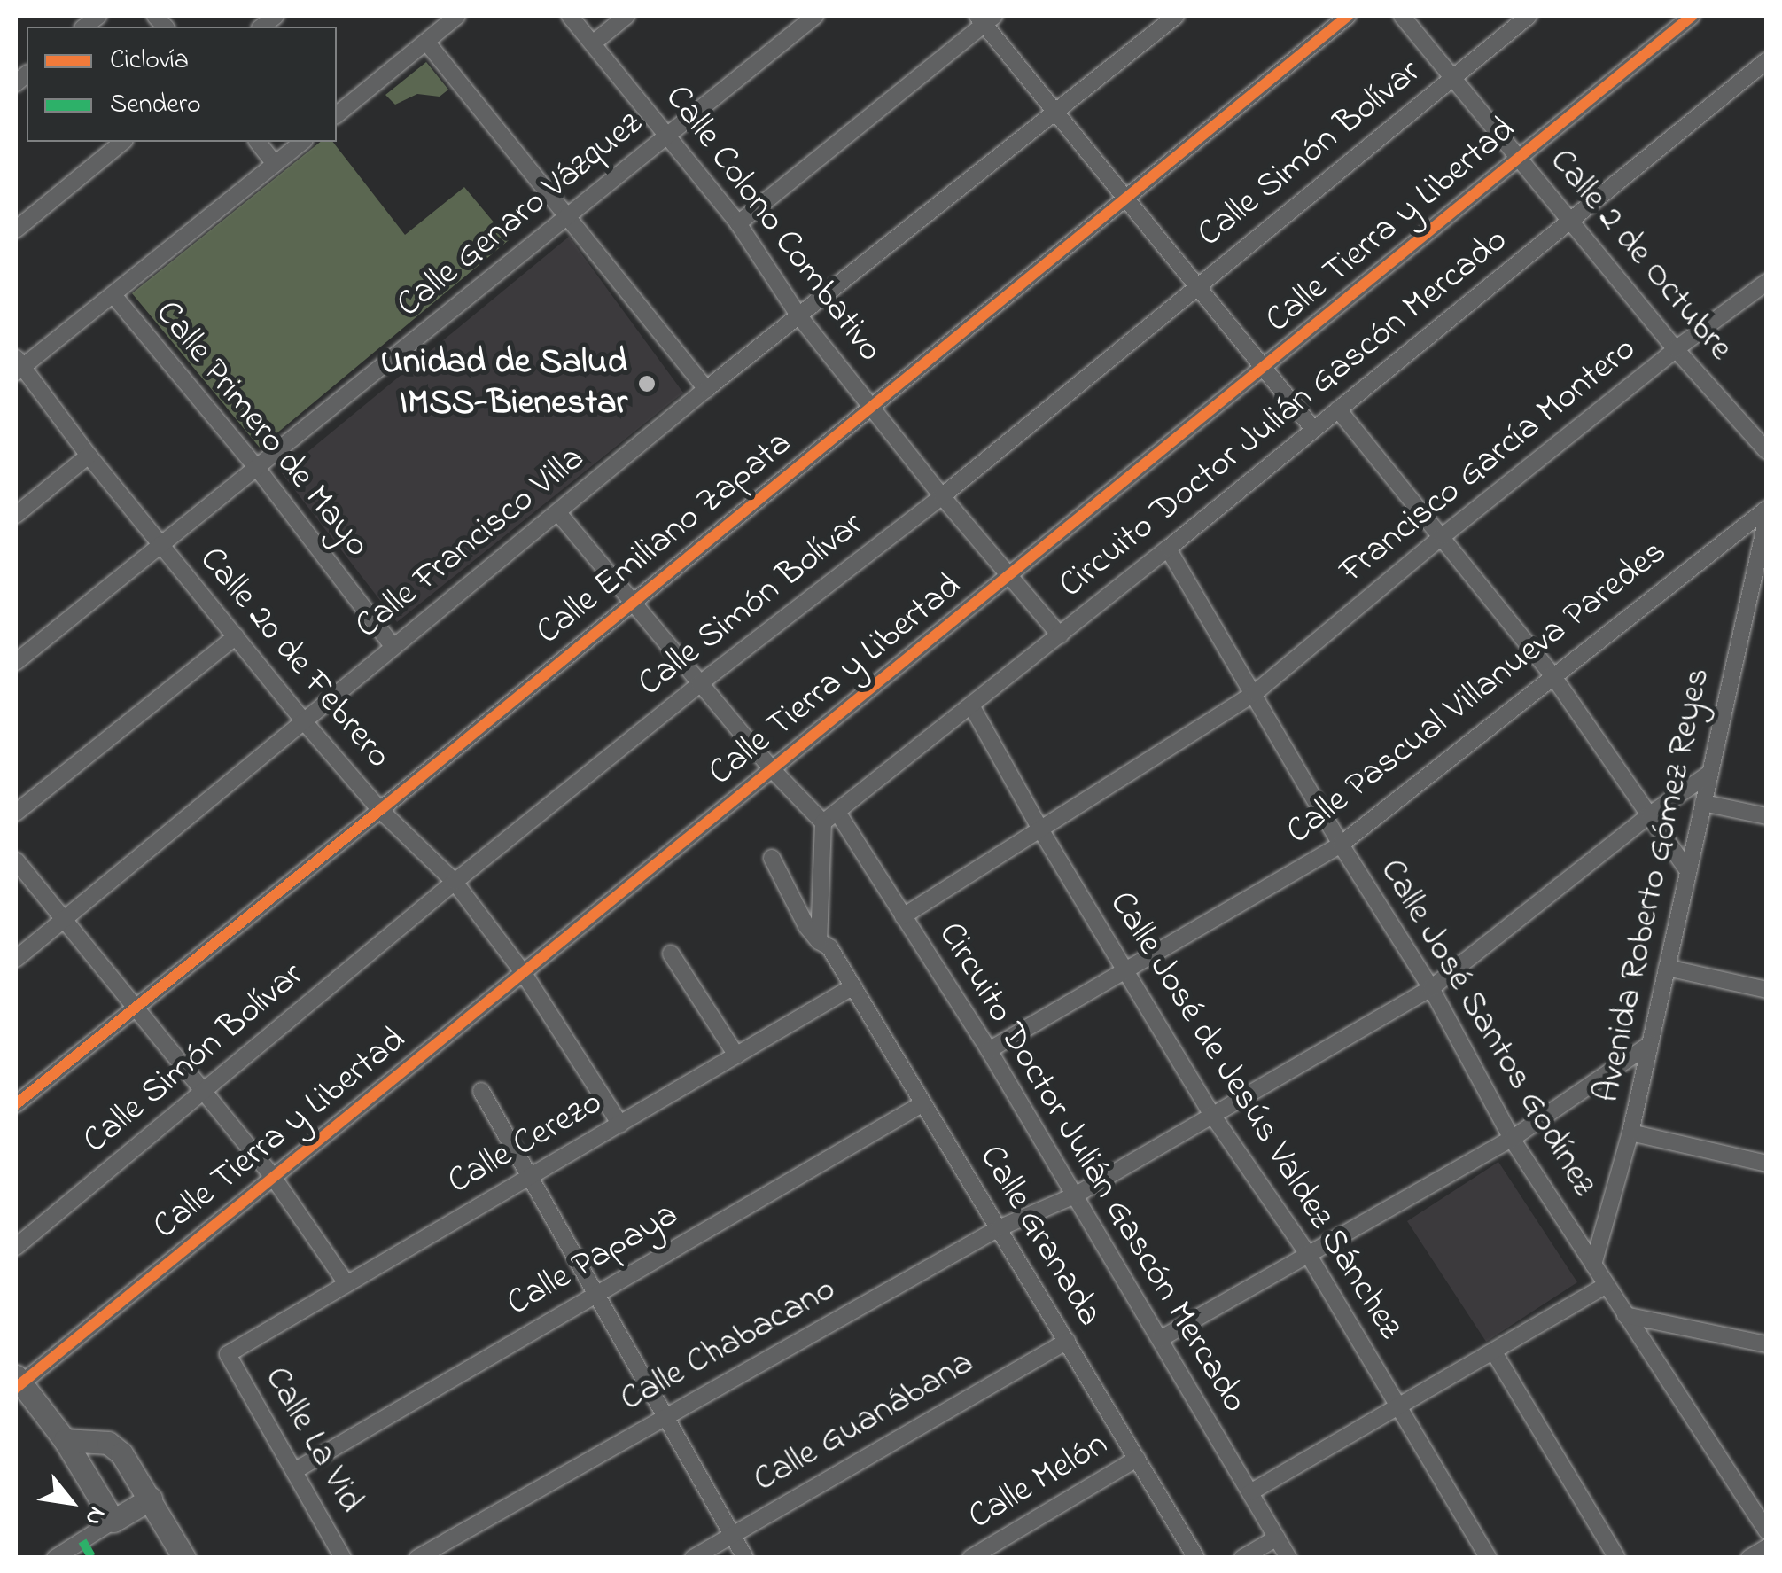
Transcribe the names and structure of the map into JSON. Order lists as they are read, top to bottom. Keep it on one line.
{"streets":{"street":["Calle Simón Bolívar","Calle Genaro Vázquez","Calle Colono Combativo","Calle Tierra y Libertad","Calle 2 de Octubre","Circuito Doctor Julián Gascón Mercado","Calle Primero de Mayo","Francisco García Montero","Calle Emiliano Zapata","Calle Francisco Villa","Calle 20 de Febrero","Calle Pascual Villanueva Paredes","Avenida Roberto Gómez Reyes","Calle José Santos Godínez","Calle José de Jesús Valdez Sánchez","Calle Cerezo","Calle Granada","Calle Papaya","Calle Chabacano","Calle Guanábana","Calle La Vid","Calle Melón"]},"crossings":[["Calle Simón Bolívar","Calle Colono Combativo"],["Calle Simón Bolívar","Calle 2 de Octubre"],["Calle Simón Bolívar","Calle 20 de Febrero"],["Calle Genaro Vázquez","Calle Colono Combativo"],["Calle Genaro Vázquez","Calle Primero de Mayo"],["Calle Genaro Vázquez","Calle 20 de Febrero"],["Calle Colono Combativo","Calle Tierra y Libertad"],["Calle Colono Combativo","Circuito Doctor Julián Gascón Mercado"],["Calle Colono Combativo","Calle Emiliano Zapata"],["Calle Colono Combativo","Calle Francisco Villa"],["Calle Tierra y Libertad","Calle 2 de Octubre"],["Calle Tierra y Libertad","Calle 20 de Febrero"],["Calle 2 de Octubre","Circuito Doctor Julián Gascón Mercado"],["Calle 2 de Octubre","Francisco García Montero"],["Circuito Doctor Julián Gascón Mercado","Francisco García Montero"],["Circuito Doctor Julián Gascón Mercado","Calle Pascual Villanueva Paredes"],["Circuito Doctor Julián Gascón Mercado","Calle José Santos Godínez"],["Circuito Doctor Julián Gascón Mercado","Calle José de Jesús Valdez Sánchez"],["Circuito Doctor Julián Gascón Mercado","Calle Chabacano"],["Calle Primero de Mayo","Calle Francisco Villa"],["Francisco García Montero","Calle José Santos Godínez"],["Francisco García Montero","Calle José de Jesús Valdez Sánchez"],["Calle Emiliano Zapata","Calle 20 de Febrero"],["Calle Francisco Villa","Calle 20 de Febrero"],["Calle 20 de Febrero","Calle Cerezo"],["Calle Pascual Villanueva Paredes","Calle José Santos Godínez"],["Calle Pascual Villanueva Paredes","Calle José de Jesús Valdez Sánchez"],["Avenida Roberto Gómez Reyes","Calle José Santos Godínez"],["Avenida Roberto Gómez Reyes","Calle Chabacano"],["Calle José Santos Godínez","Calle Chabacano"],["Calle José de Jesús Valdez Sánchez","Calle Chabacano"],["Calle Cerezo","Calle Granada"],["Calle Cerezo","Calle La Vid"],["Calle Granada","Calle Papaya"],["Calle Granada","Calle Chabacano"],["Calle Granada","Calle Guanábana"],["Calle Granada","Calle Melón"],["Calle Papaya","Calle La Vid"]],"places":["Unidad de Salud IMSS-Bienestar"],"legend":["Ciclovía","Sendero"],"north":"bottom right"}
